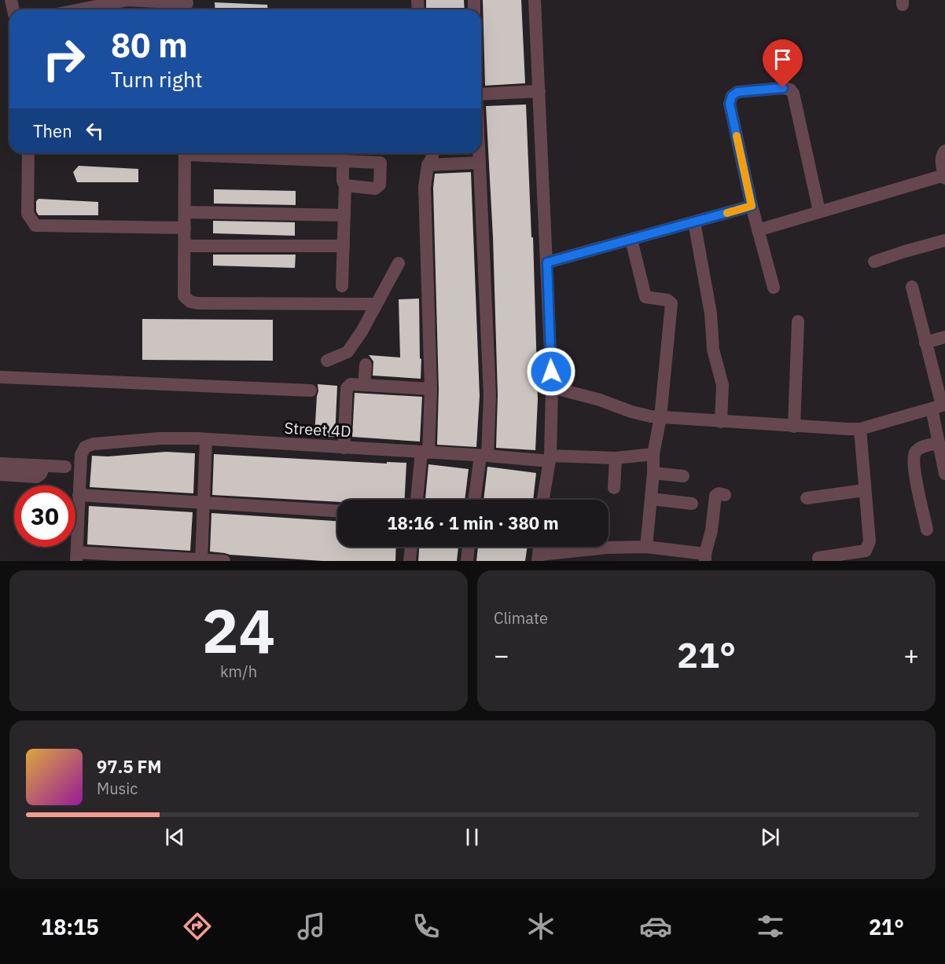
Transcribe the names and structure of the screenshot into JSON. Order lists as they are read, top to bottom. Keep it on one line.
{"streets":{"street":["Street 4D"]},"page":{"turn":["80 m","Turn right"],"then":"Then","limit":"30","trip":"18:16 · 1 min · 380 m","tile":[["24","km/h"],"Climate"],"heat":["−","21°","+"],"song":["97.5 FM","Music"],"tabs":["18:15","21°"]}}
